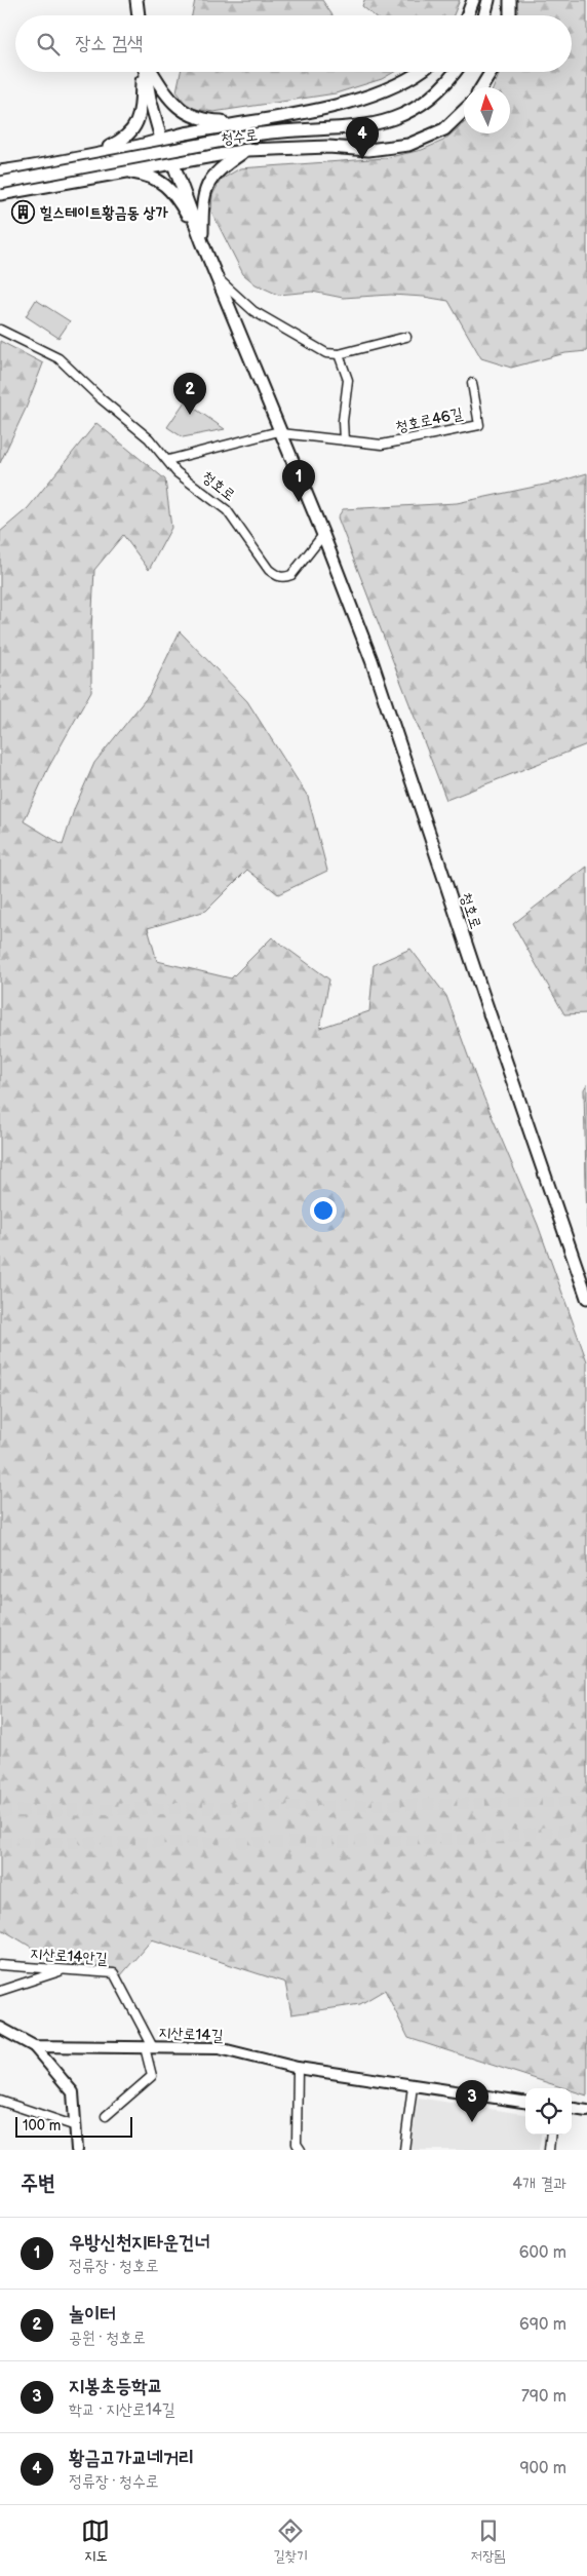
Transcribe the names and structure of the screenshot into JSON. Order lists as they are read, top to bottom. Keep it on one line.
{"streets":{"main road":["청수로","청호로"],"street":["청호로46길","지산로14안길","지산로14길"]},"crossings":[["청수로","청호로"],["청호로46길","청호로"],["지산로14안길","지산로14길"]],"places":{"building":["힐스테이트황금동 상가"]},"scale_bar":"100 m","north":"top","page":{"search":"장소 검색","pins":["4","2","1","3"],"scale":"100 m","heading":["주변","4개 결과"],"list":[{"mark":"1","name":"우방신천지타운건너","note":"정류장 · 청호로","value":"600 m"},{"mark":"2","name":"놀이터","note":"공원 · 청호로","value":"690 m"},{"mark":"3","name":"지봉초등학교","note":"학교 · 지산로14길","value":"790 m"},{"mark":"4","name":"황금고가교네거리","note":"정류장 · 청수로","value":"900 m"}],"nav":["지도","길찾기","저장됨"]}}
